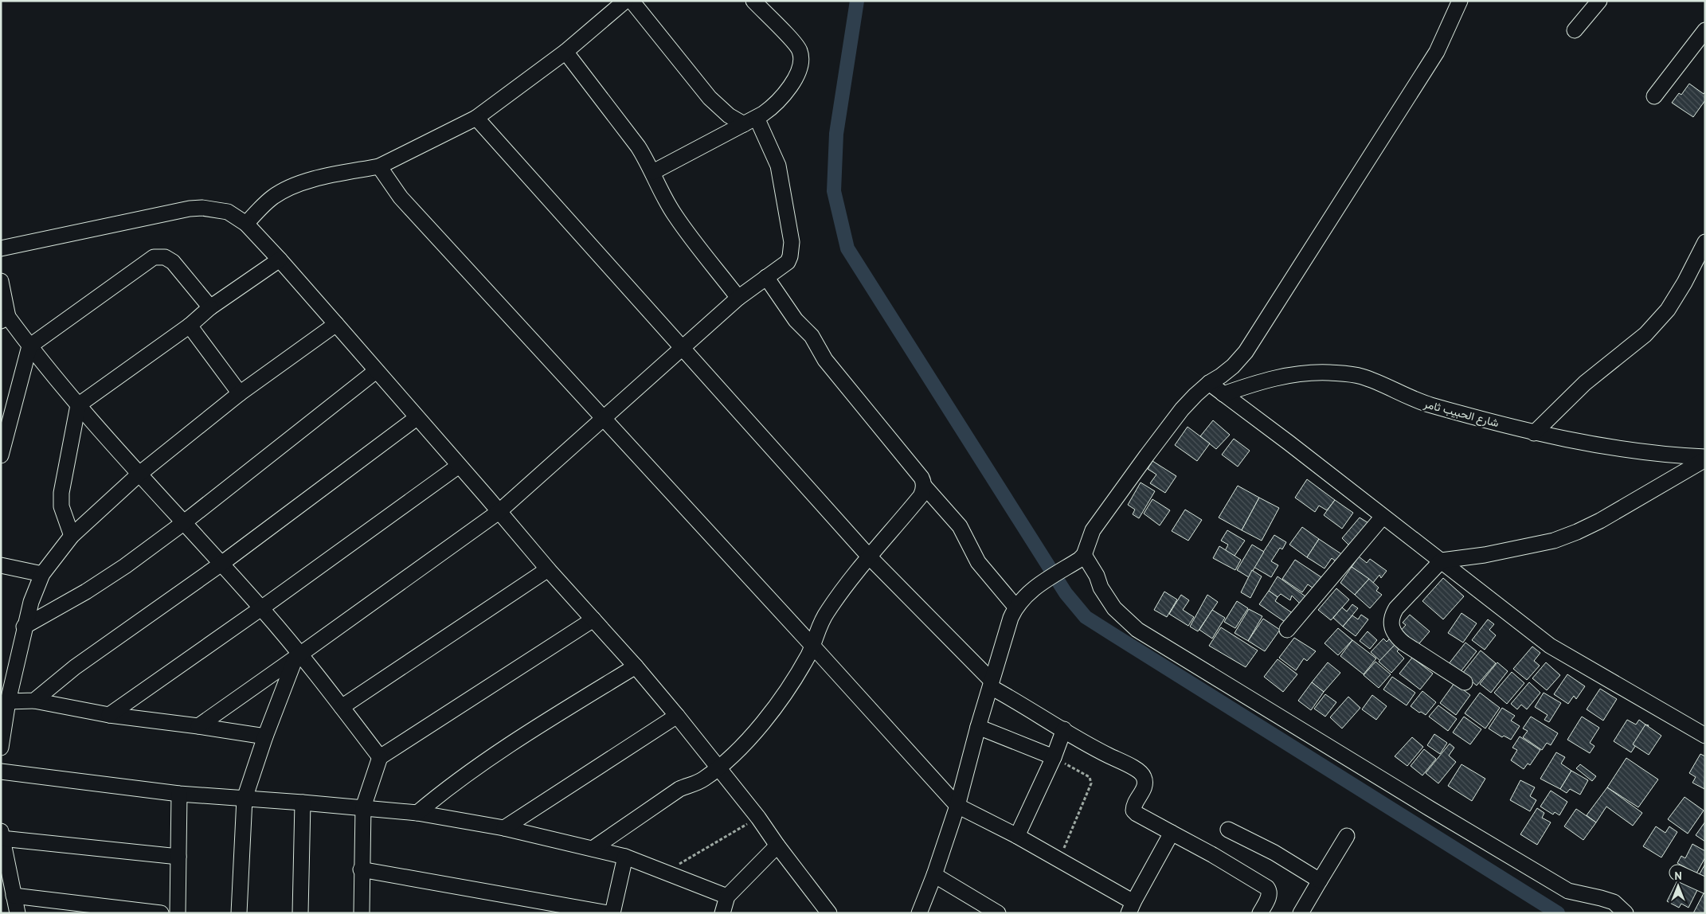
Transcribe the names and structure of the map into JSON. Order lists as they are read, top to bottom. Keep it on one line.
{"streets":{"street":["شارع الحبيب ثامر"]},"north":"top"}
